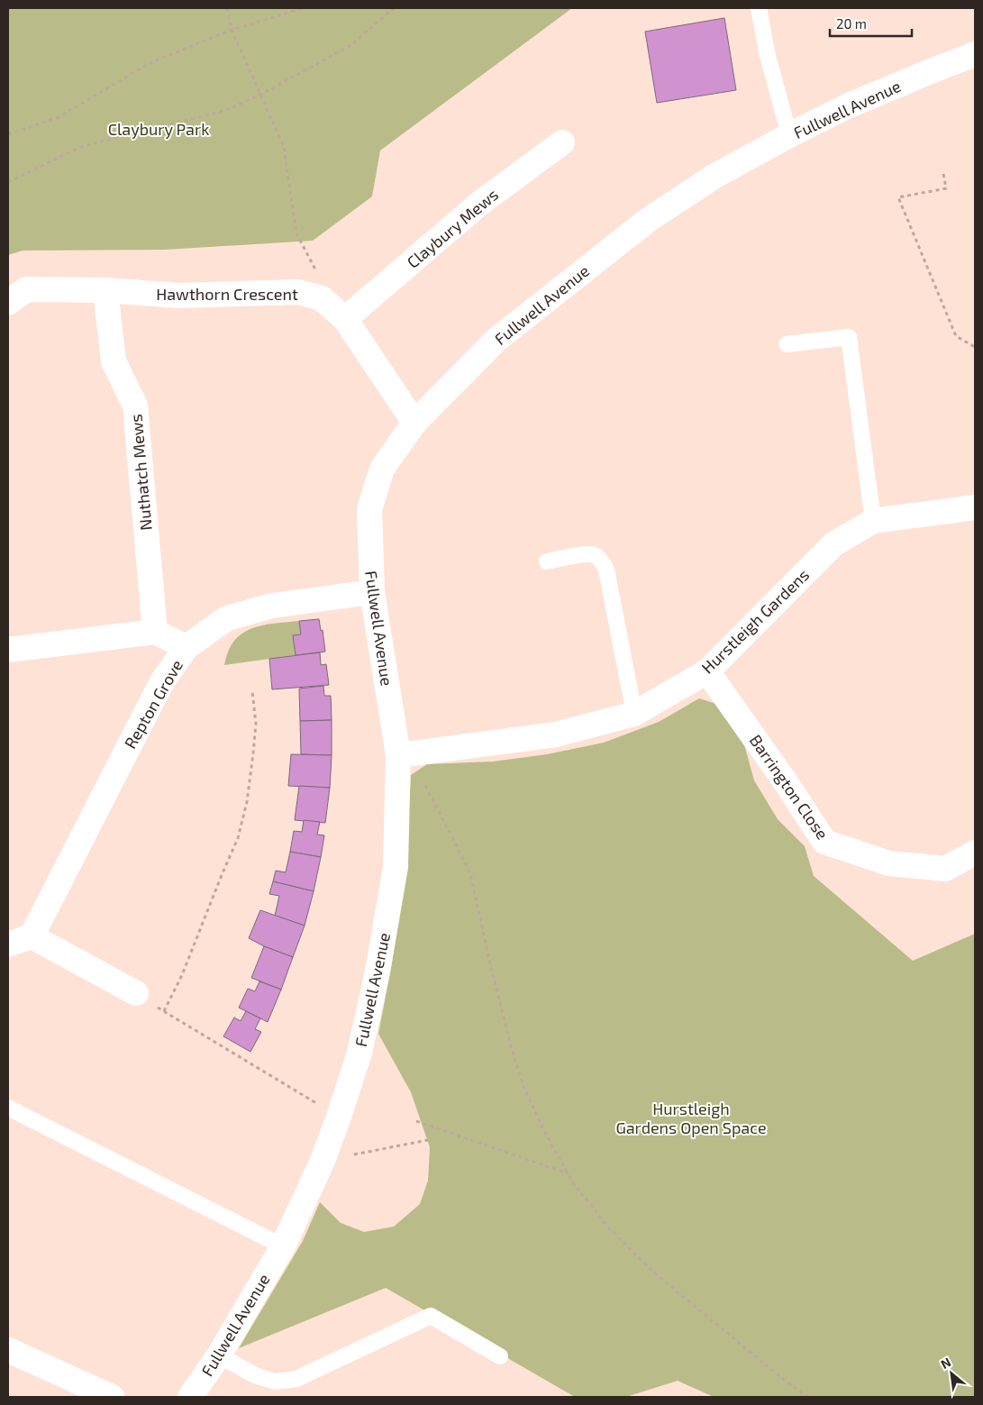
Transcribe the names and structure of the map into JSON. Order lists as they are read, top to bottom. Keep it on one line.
{"streets":{"street":["Fullwell Avenue","Claybury Mews","Hawthorn Crescent","Nuthatch Mews","Hurstleigh Gardens","Repton Grove","Barrington Close"]},"crossings":[["Fullwell Avenue","Hawthorn Crescent"],["Fullwell Avenue","Hurstleigh Gardens"],["Fullwell Avenue","Repton Grove"],["Claybury Mews","Hawthorn Crescent"],["Hawthorn Crescent","Nuthatch Mews"],["Hurstleigh Gardens","Barrington Close"]],"parks":["Claybury Park","Hurstleigh Gardens Open Space"],"scale_bar":"20 m","north":"top left"}
